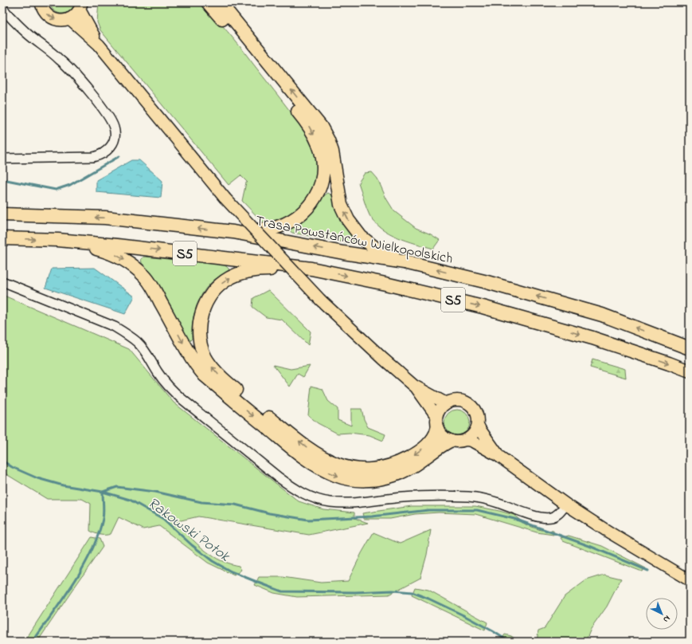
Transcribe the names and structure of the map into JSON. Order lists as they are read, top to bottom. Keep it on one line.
{"streets":{"highway":["Trasa Powstańców Wielkopolskich","S5"]},"water":["Rakowski Potok"],"north":"bottom right"}
